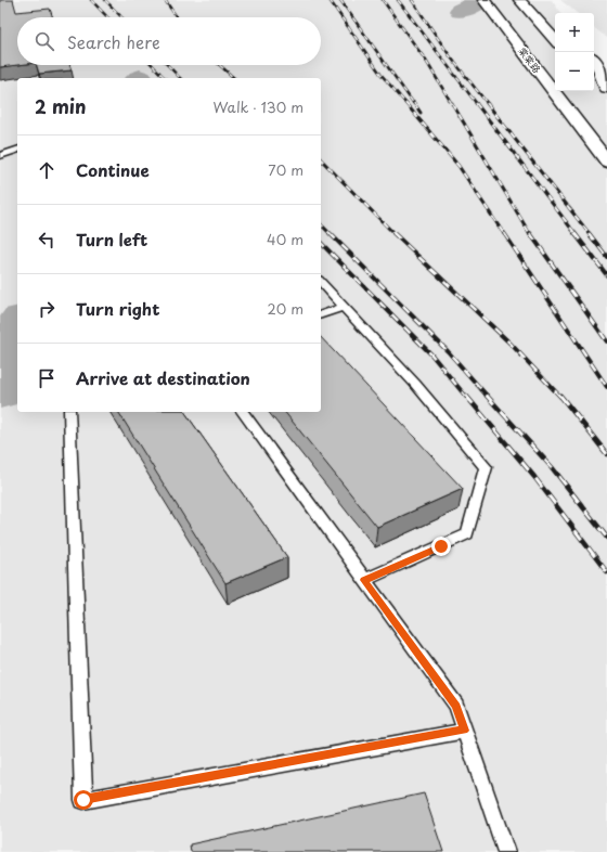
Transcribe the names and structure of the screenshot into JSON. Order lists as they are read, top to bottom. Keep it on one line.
{"streets":{"street":["棠棠路"]},"page":{"map_buttons":["+","−"],"search":"Search here","heading":["2 min","Walk · 130 m"],"list":[["Continue","70 m"],["Turn left","40 m"],["Turn right","20 m"],"Arrive at destination"]}}
